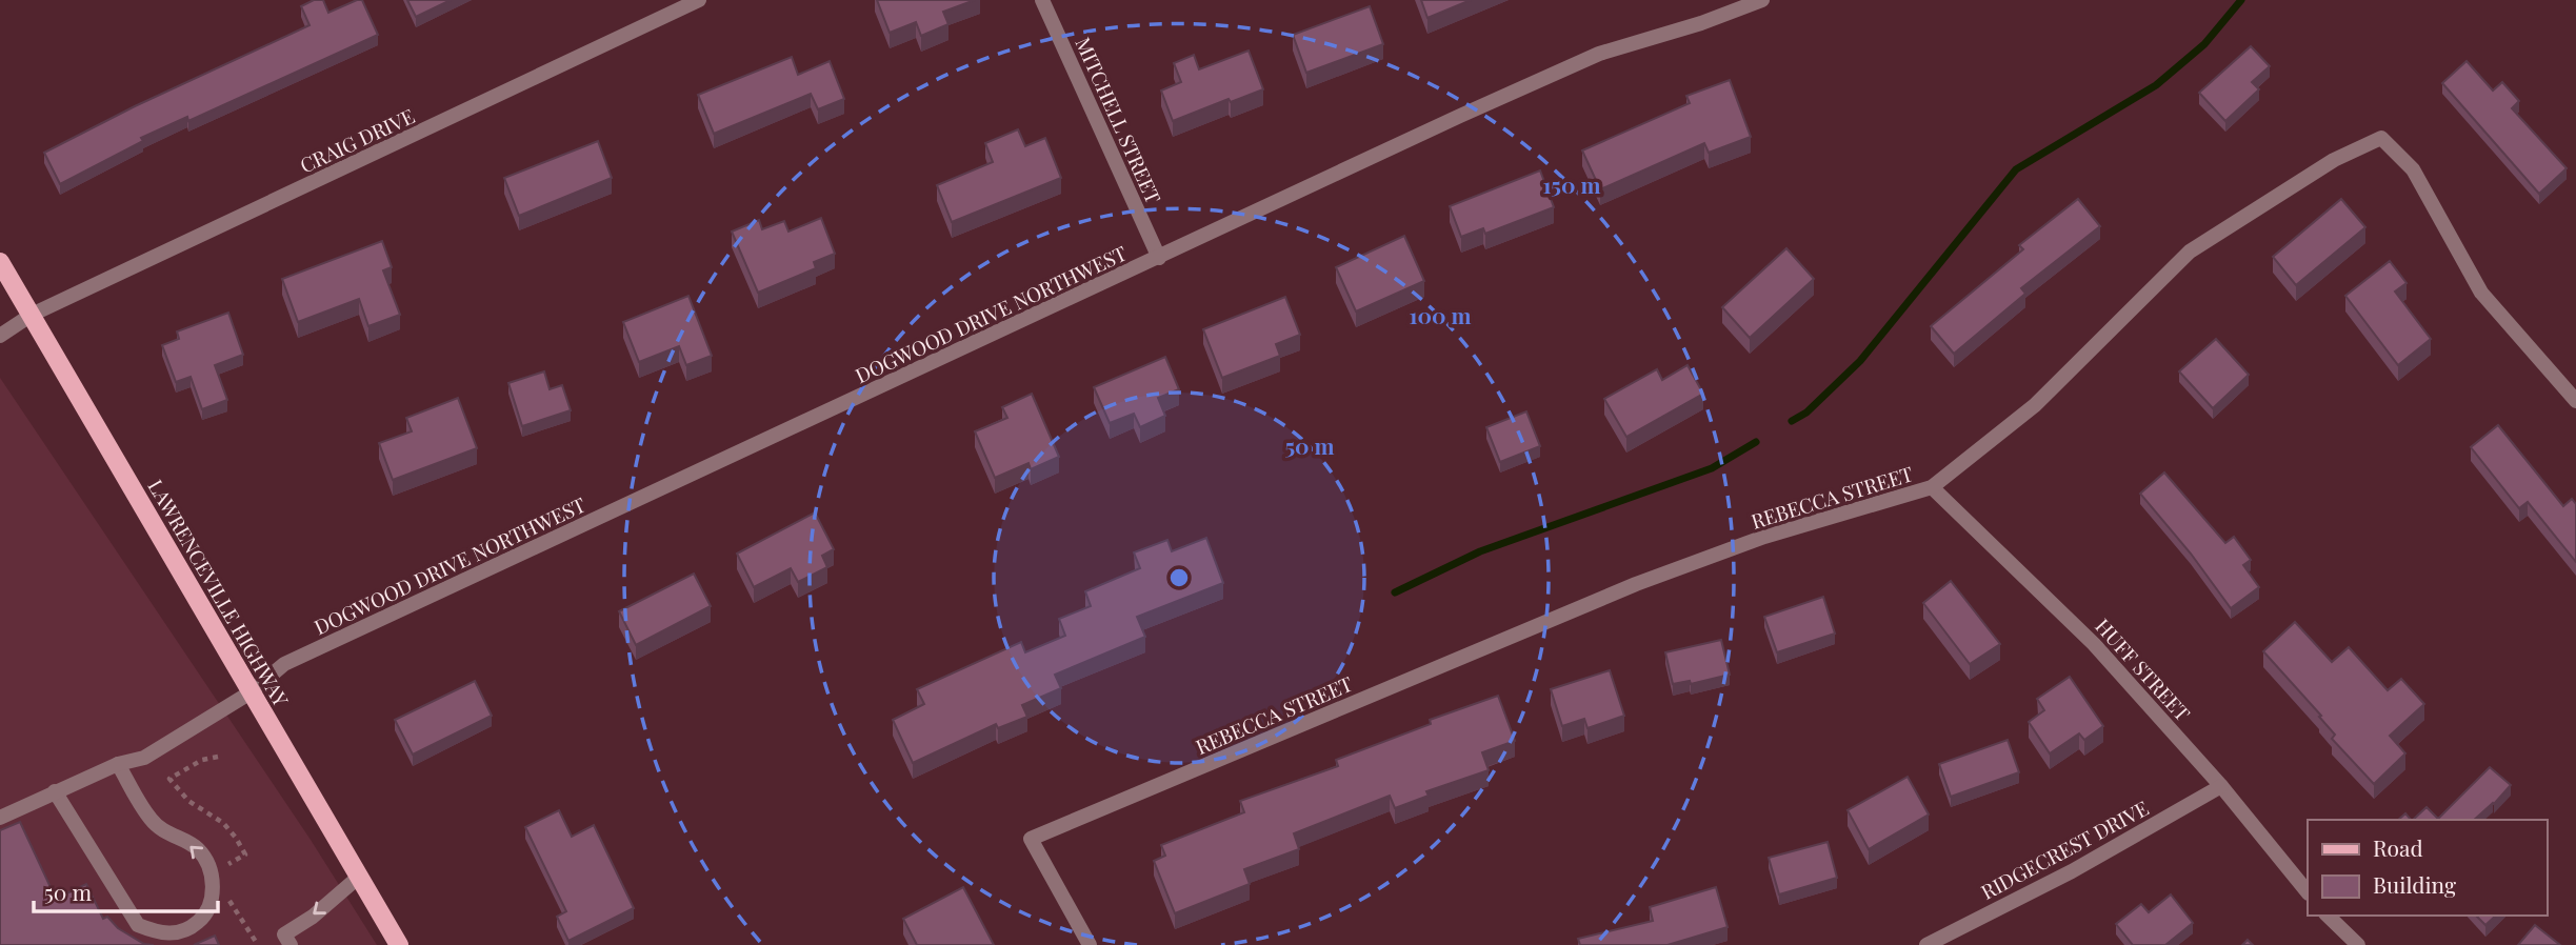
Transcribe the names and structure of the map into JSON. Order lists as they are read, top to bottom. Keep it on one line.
{"streets":{"main road":["LAWRENCEVILLE HIGHWAY"],"street":["MITCHELL STREET","CRAIG DRIVE","DOGWOOD DRIVE NORTHWEST","REBECCA STREET","HUFF STREET","RIDGECREST DRIVE"]},"crossings":[["MITCHELL STREET","DOGWOOD DRIVE NORTHWEST"],["CRAIG DRIVE","LAWRENCEVILLE HIGHWAY"],["DOGWOOD DRIVE NORTHWEST","LAWRENCEVILLE HIGHWAY"],["REBECCA STREET","HUFF STREET"],["HUFF STREET","RIDGECREST DRIVE"]],"legend":["Road","Building"],"scale_bar":"50 m","rings":["150 m","100 m","50 m"]}
